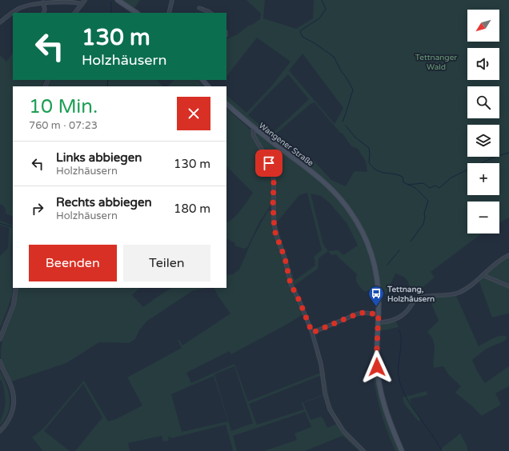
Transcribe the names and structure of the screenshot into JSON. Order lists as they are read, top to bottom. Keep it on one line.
{"streets":{"main road":["Wangener Straße"]},"parks":["Tettnanger Wald"],"places":{"bus stop":["Tettnang, Holzhäusern"]},"north":"bottom left","page":{"map_buttons":["+","−"],"turn":["130 m","Holzhäusern"],"heading":["10 Min.","760 m · 07:23"],"list":[{"name":"Links abbiegen","note":"Holzhäusern","value":"130 m"},{"name":"Rechts abbiegen","note":"Holzhäusern","value":"180 m"}],"buttons":["Beenden","Teilen"]}}
